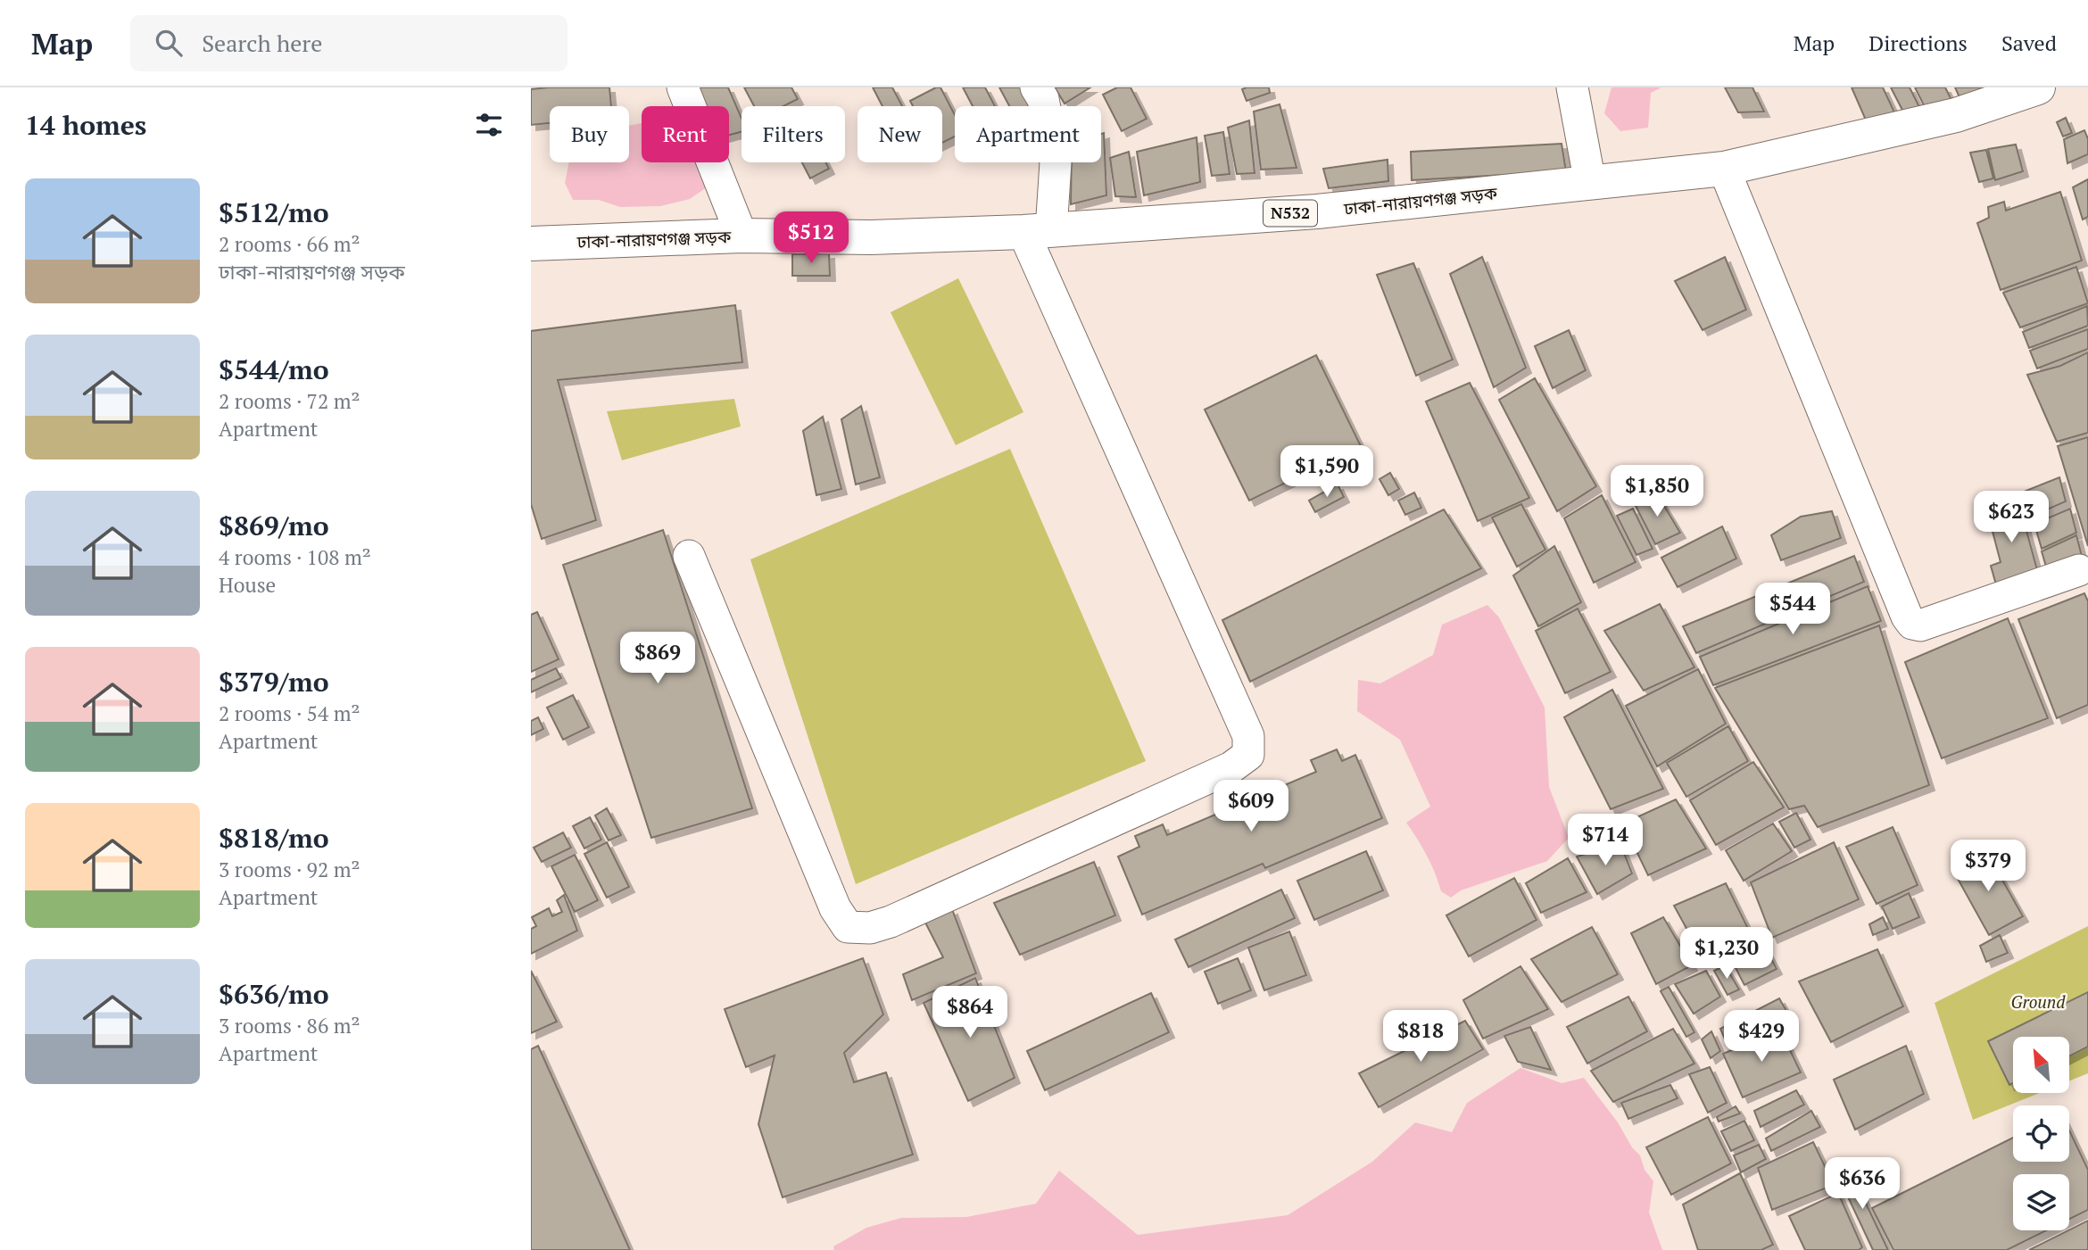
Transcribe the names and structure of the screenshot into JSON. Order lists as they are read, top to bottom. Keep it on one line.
{"streets":{"highway":["ঢাকা-নারায়ণগঞ্জ সড়ক","N532"]},"parks":["Ground"],"north":"top left","page":{"header":"Map","search":"Search here","nav":["Map","Directions","Saved"],"heading":"14 homes","chip":["Buy","Rent","Filters","New","Apartment"],"list":[{"name":"$512/mo","note":"2 rooms · 66 m² · ঢাকা-নারায়ণগঞ্জ সড়ক"},{"name":"$544/mo","note":"2 rooms · 72 m² · Apartment"},{"name":"$869/mo","note":"4 rooms · 108 m² · House"},{"name":"$379/mo","note":"2 rooms · 54 m² · Apartment"},{"name":"$818/mo","note":"3 rooms · 92 m² · Apartment"},{"name":"$636/mo","note":"3 rooms · 86 m² · Apartment"}],"price":["$512","$1,590","$1,850","$623","$544","$869","$609","$714","$379","$1,230","$864","$818","$429","$636"]}}
